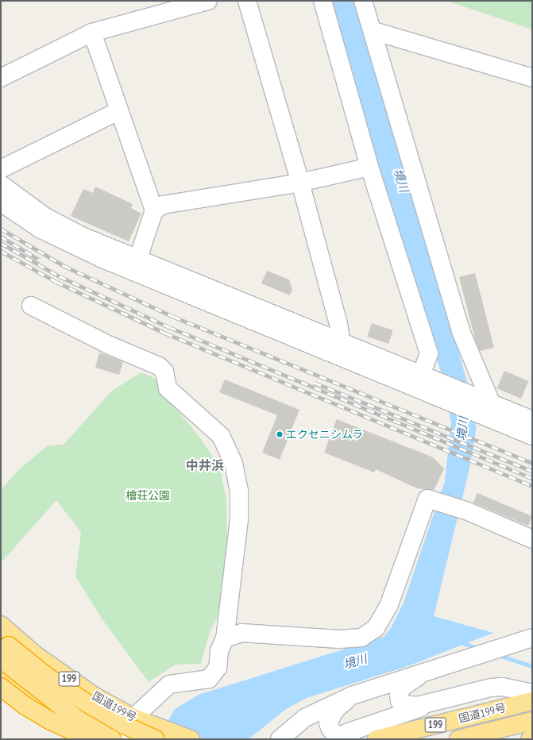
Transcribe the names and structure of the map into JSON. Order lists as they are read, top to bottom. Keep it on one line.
{"streets":{"highway":["199","国道199号"]},"districts":["中井浜"],"water":["境川"],"parks":["檜荘公園"],"places":["エクセニシムラ"]}
